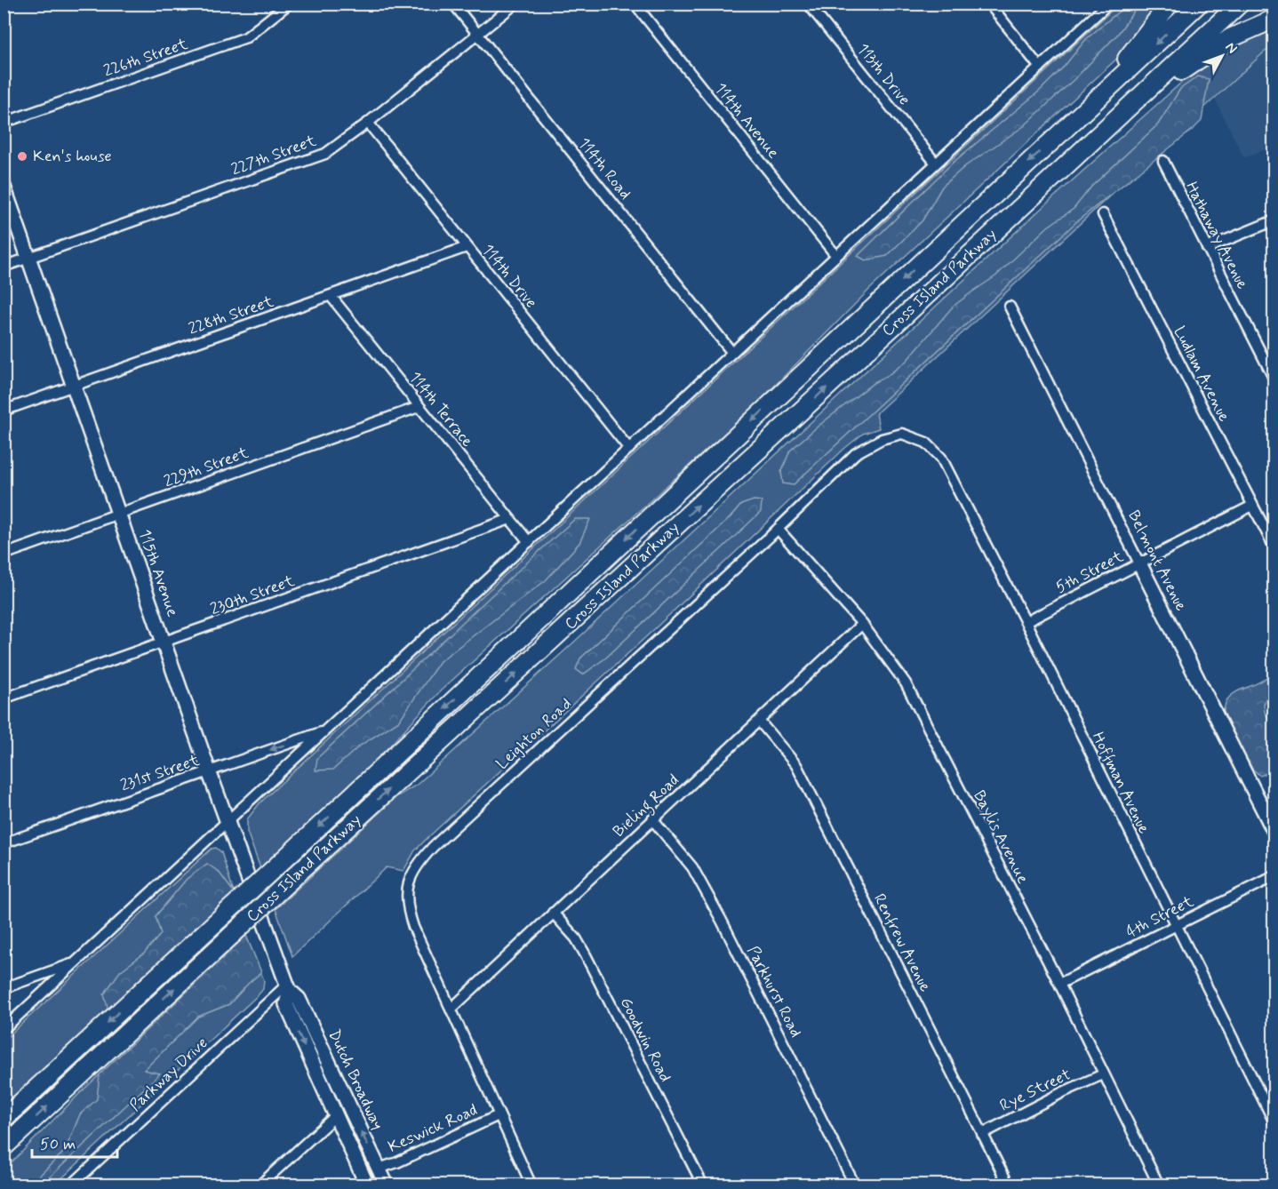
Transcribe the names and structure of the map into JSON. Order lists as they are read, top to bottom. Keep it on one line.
{"streets":{"highway":["Cross Island Parkway"],"main road":["Belmont Avenue","115th Avenue","Dutch Broadway"],"street":["226th Street","113th Drive","114th Avenue","227th Street","114th Road","Hathaway Avenue","114th Drive","228th Street","Ludlam Avenue","114th Terrace","229th Street","5th Street","230th Street","Leighton Road","231st Street","Hoffman Avenue","Bieling Road","Baylis Avenue","4th Street","Renfrew Avenue","Parkhurst Road","Goodwin Road","Parkway Drive","Rye Street","Keswick Road"]},"crossings":[["227th Street","114th Road"],["227th Street","114th Drive"],["227th Street","115th Avenue"],["114th Drive","228th Street"],["228th Street","114th Terrace"],["228th Street","115th Avenue"],["Ludlam Avenue","5th Street"],["114th Terrace","229th Street"],["114th Terrace","230th Street"],["229th Street","115th Avenue"],["Belmont Avenue","5th Street"],["5th Street","Hoffman Avenue"],["115th Avenue","230th Street"],["115th Avenue","231st Street"],["115th Avenue","Dutch Broadway"],["Leighton Road","Hoffman Avenue"],["Leighton Road","Bieling Road"],["Leighton Road","Baylis Avenue"],["Leighton Road","Keswick Road"],["Hoffman Avenue","4th Street"],["Bieling Road","Baylis Avenue"],["Bieling Road","Renfrew Avenue"],["Bieling Road","Parkhurst Road"],["Bieling Road","Goodwin Road"],["Baylis Avenue","4th Street"],["Baylis Avenue","Rye Street"],["Renfrew Avenue","Rye Street"],["Parkway Drive","Dutch Broadway"],["Dutch Broadway","Keswick Road"]],"places":["Ken's house"],"scale_bar":"50 m","north":"top right"}
